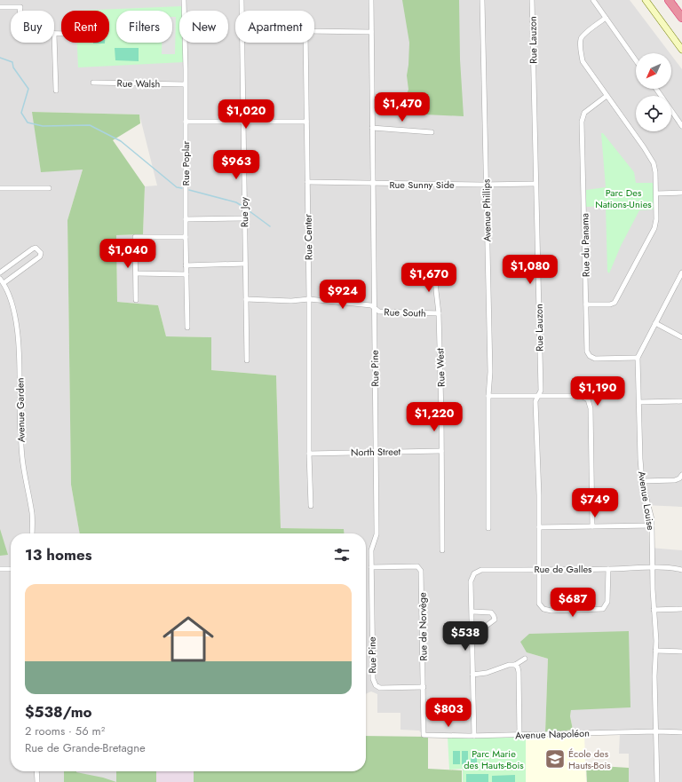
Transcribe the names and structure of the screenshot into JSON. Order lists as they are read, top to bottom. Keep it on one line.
{"streets":{"street":["Rue Lauzon","Rue Walsh","Rue Poplar","Rue Sunny Side","Avenue Phillips","Rue Joy","Rue Center","Rue du Panama","Rue South","Rue West","Rue Pine","Avenue Garden","North Street","Avenue Louise","Rue de Galles","Rue de Norvège","Avenue Napoléon"]},"crossings":[["Rue Lauzon","Rue Sunny Side"],["Rue Lauzon","Rue de Galles"],["Rue Walsh","Rue Poplar"],["Rue Sunny Side","Avenue Phillips"],["Rue Sunny Side","Rue Center"],["Rue Sunny Side","Rue Pine"],["Rue Joy","Rue South"],["Rue Center","Rue South"],["Rue Center","North Street"],["Rue du Panama","Avenue Louise"],["Rue South","Rue West"],["Rue South","Rue Pine"],["Rue West","North Street"],["Rue Pine","North Street"],["Rue Pine","Rue de Norvège"],["Avenue Louise","Rue de Galles"],["Avenue Louise","Avenue Napoléon"],["Rue de Norvège","Avenue Napoléon"]],"parks":["Parc Des Nations-Unies","Parc Marie des Hauts-Bois"],"places":{"school or university":["École des Hauts-Bois"]},"north":"bottom left","page":{"chip":["Buy","Rent","Filters","New","Apartment"],"price":["$1,470","$1,020","$963","$1,040","$1,080","$1,670","$924","$1,190","$1,220","$749","$687","$538","$803"],"heading":"13 homes","list":[{"name":"$538/mo","note":"2 rooms · 56 m² · Rue de Grande-Bretagne"}]}}
